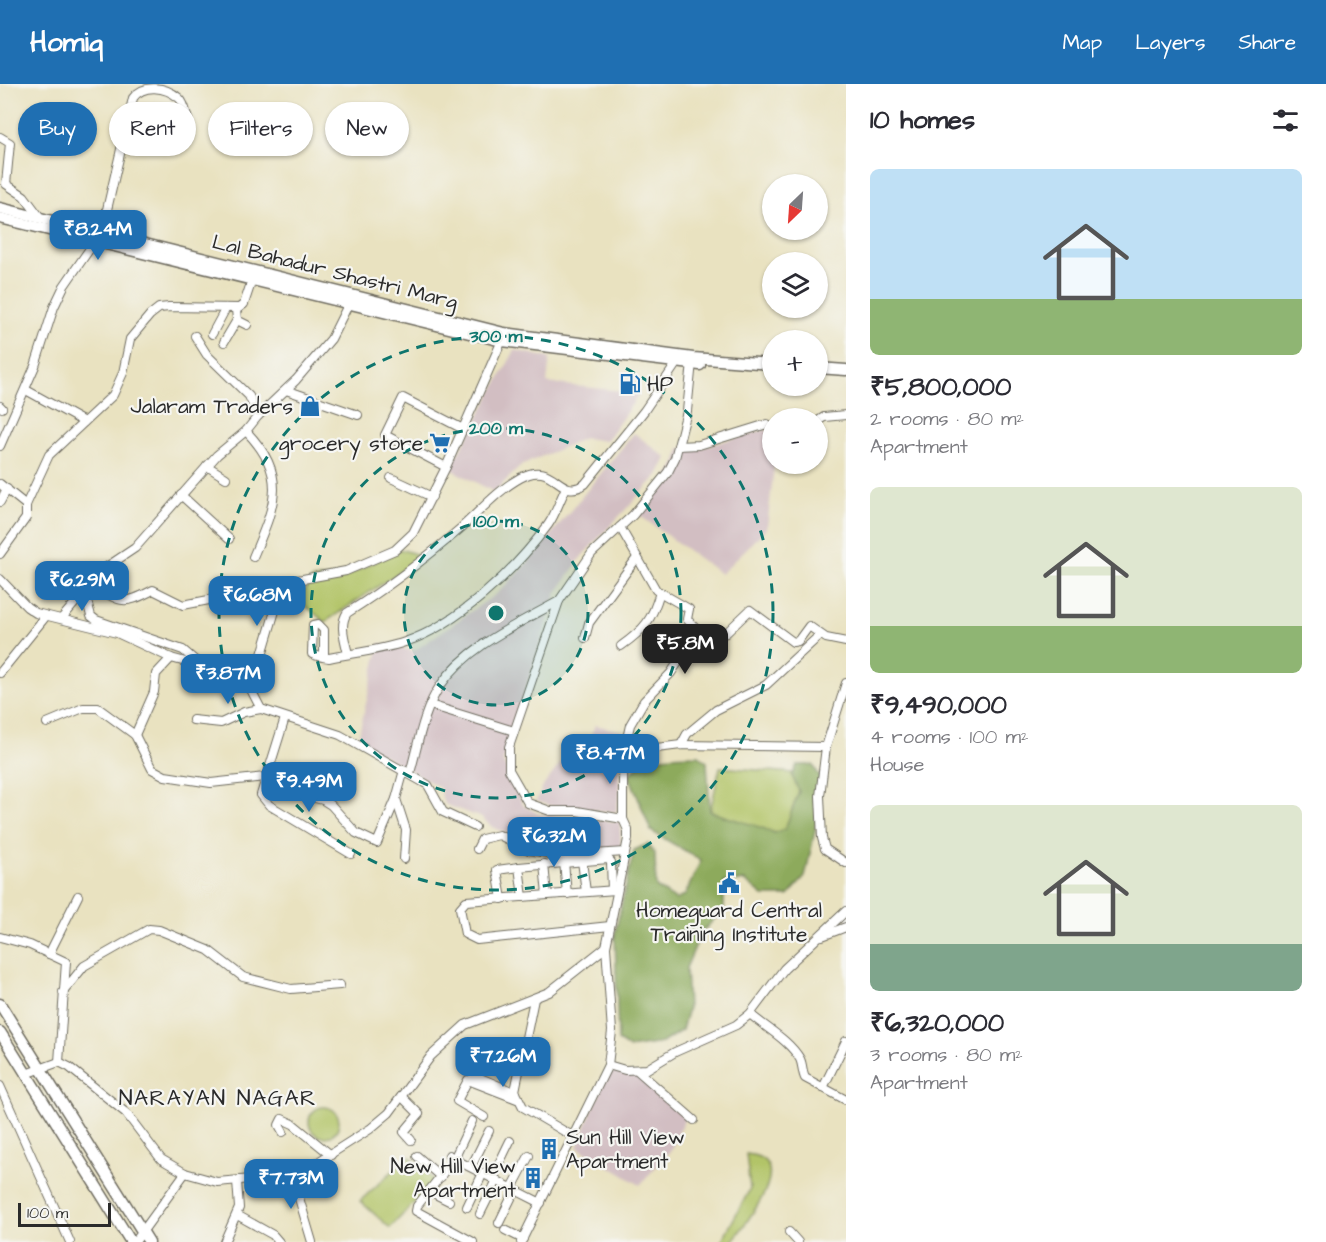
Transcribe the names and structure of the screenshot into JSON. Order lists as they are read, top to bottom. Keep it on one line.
{"streets":{"main road":["Lal Bahadur Shastri Marg"]},"districts":["NARAYAN NAGAR"],"places":{"fuel station":["HP"],"shop":["Jalaram Traders"],"supermarket":["grocery store"],"public building":["Homeguard Central Training Institute"],"building":["Sun Hill View Apartment","New Hill View Apartment"]},"scale_bar":"100 m","north":"bottom left","page":{"header":"Homiq","nav":["Map","Layers","Share"],"heading":"10 homes","chip":["Buy","Rent","Filters","New"],"list":[{"name":"₹5,800,000","note":"2 rooms · 80 m² · Apartment"},{"name":"₹9,490,000","note":"4 rooms · 100 m² · House"},{"name":"₹6,320,000","note":"3 rooms · 80 m² · Apartment"}],"map_buttons":["+","−"],"price":["₹8.24M","₹6.29M","₹6.68M","₹5.8M","₹3.87M","₹8.47M","₹9.49M","₹6.32M","₹7.26M","₹7.73M"],"scale":"100 m"},"rings":["300 m","200 m","100 m"]}
